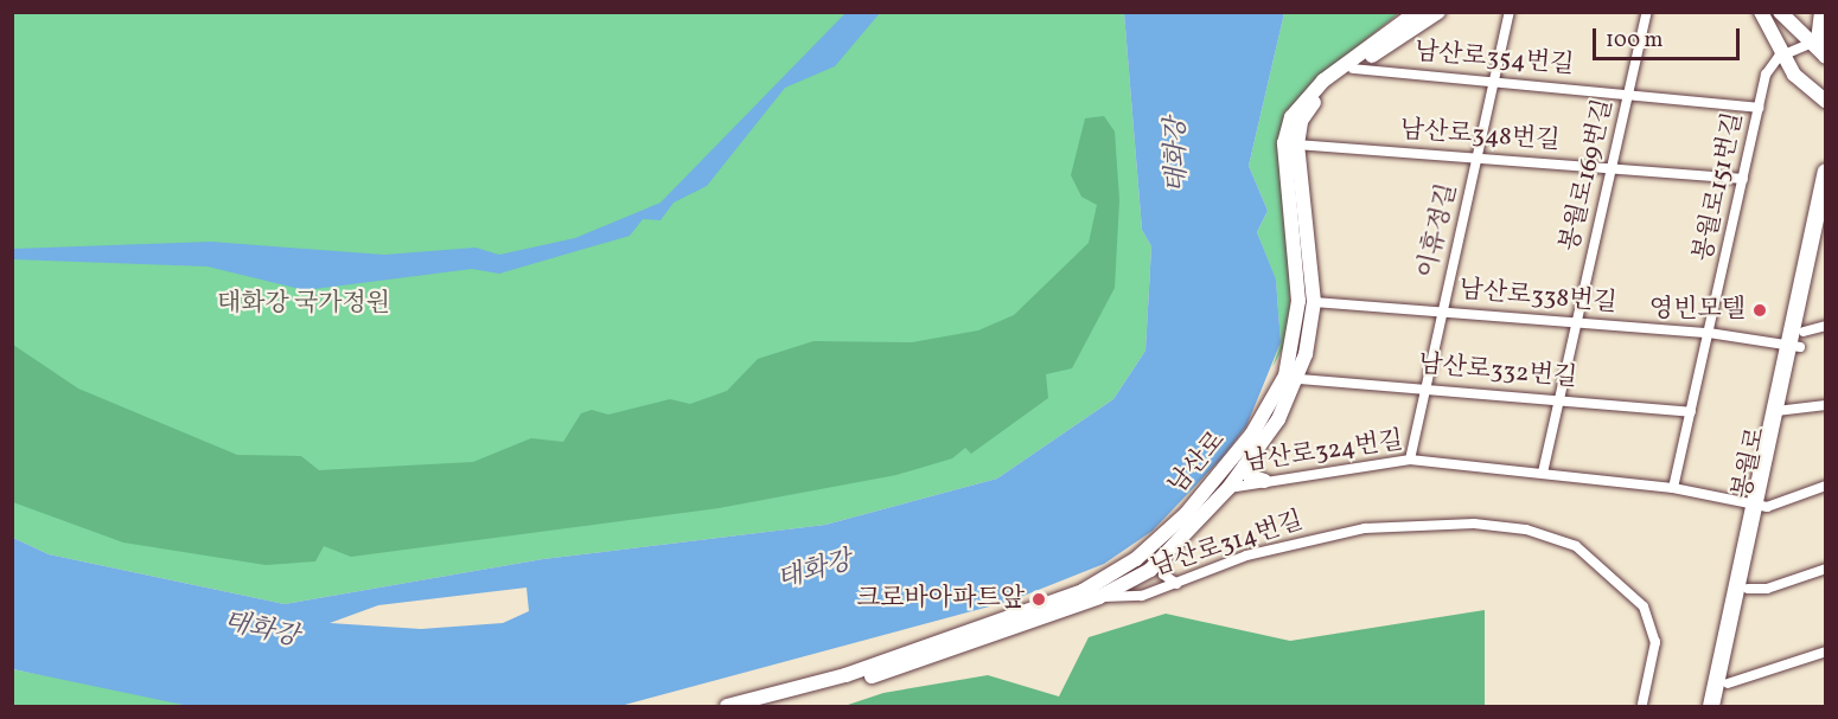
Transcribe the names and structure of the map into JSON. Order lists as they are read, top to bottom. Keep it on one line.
{"streets":{"main road":["남산로","봉월로"],"street":["남산로354번길","남산로348번길","봉월로169번길","봉월로151번길","이휴정길","남산로338번길","남산로332번길","남산로324번길","남산로314번길"]},"crossings":[["남산로354번길","봉월로169번길"],["남산로354번길","봉월로151번길"],["남산로354번길","이휴정길"],["남산로354번길","남산로"],["남산로348번길","봉월로169번길"],["남산로348번길","봉월로151번길"],["남산로348번길","이휴정길"],["남산로348번길","남산로"],["봉월로169번길","남산로338번길"],["봉월로169번길","남산로332번길"],["봉월로169번길","남산로324번길"],["봉월로151번길","남산로338번길"],["봉월로151번길","남산로332번길"],["봉월로151번길","남산로324번길"],["이휴정길","남산로338번길"],["이휴정길","남산로332번길"],["이휴정길","남산로324번길"],["남산로338번길","남산로"],["남산로332번길","남산로"],["남산로324번길","남산로"],["남산로","남산로314번길"]],"water":["태화강"],"parks":["태화강 국가정원"],"places":["영빈모텔","크로바아파트앞"],"scale_bar":"100 m"}
